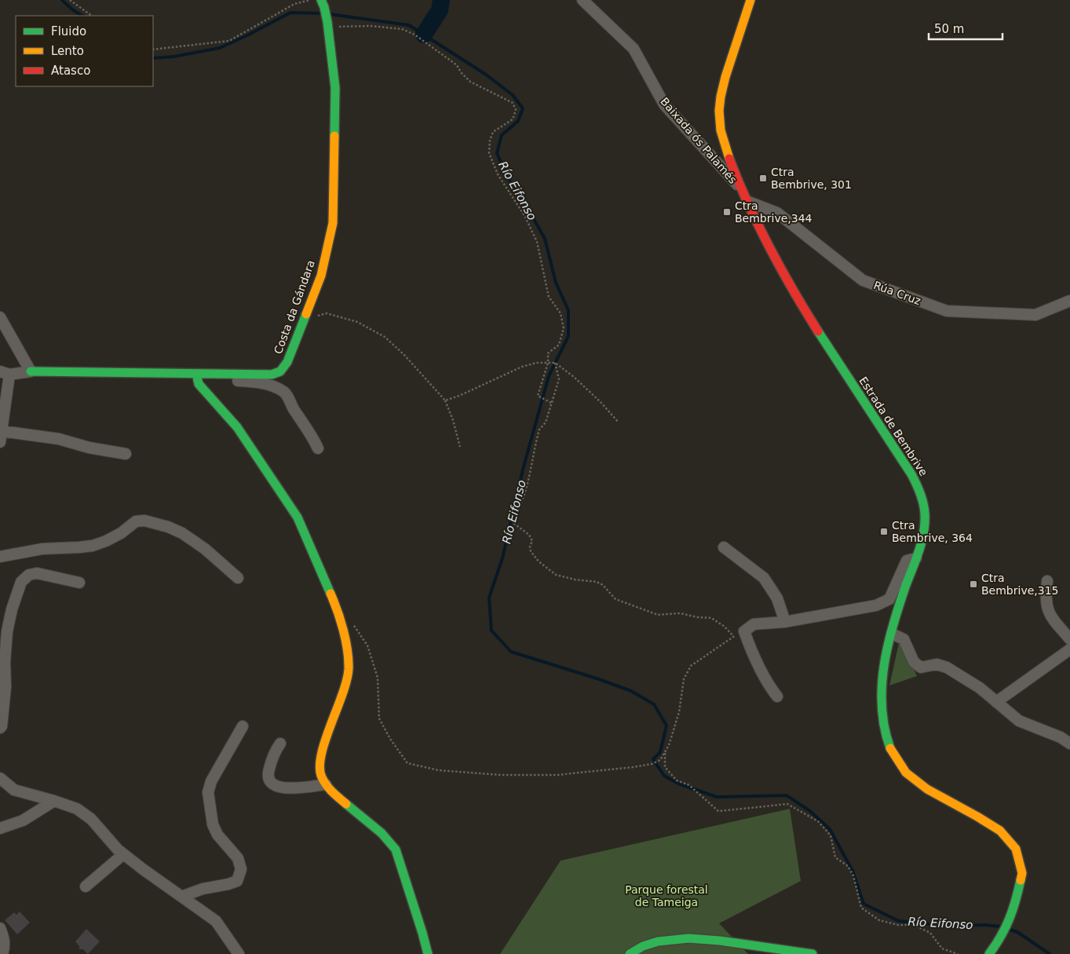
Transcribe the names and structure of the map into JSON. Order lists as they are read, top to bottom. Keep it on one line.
{"streets":{"street":["Baixada ós Palamés","Rúa Cruz","Costa da Gándara","Estrada de Bembrive"]},"crossings":[["Baixada ós Palamés","Estrada de Bembrive"],["Rúa Cruz","Estrada de Bembrive"]],"water":["Río Eifonso"],"parks":["Parque forestal de Tameiga"],"places":{"transit":["Ctra Bembrive, 301","Ctra Bembrive,344","Ctra Bembrive, 364","Ctra Bembrive,315"]},"legend":["Fluido","Lento","Atasco"],"scale_bar":"50 m"}
